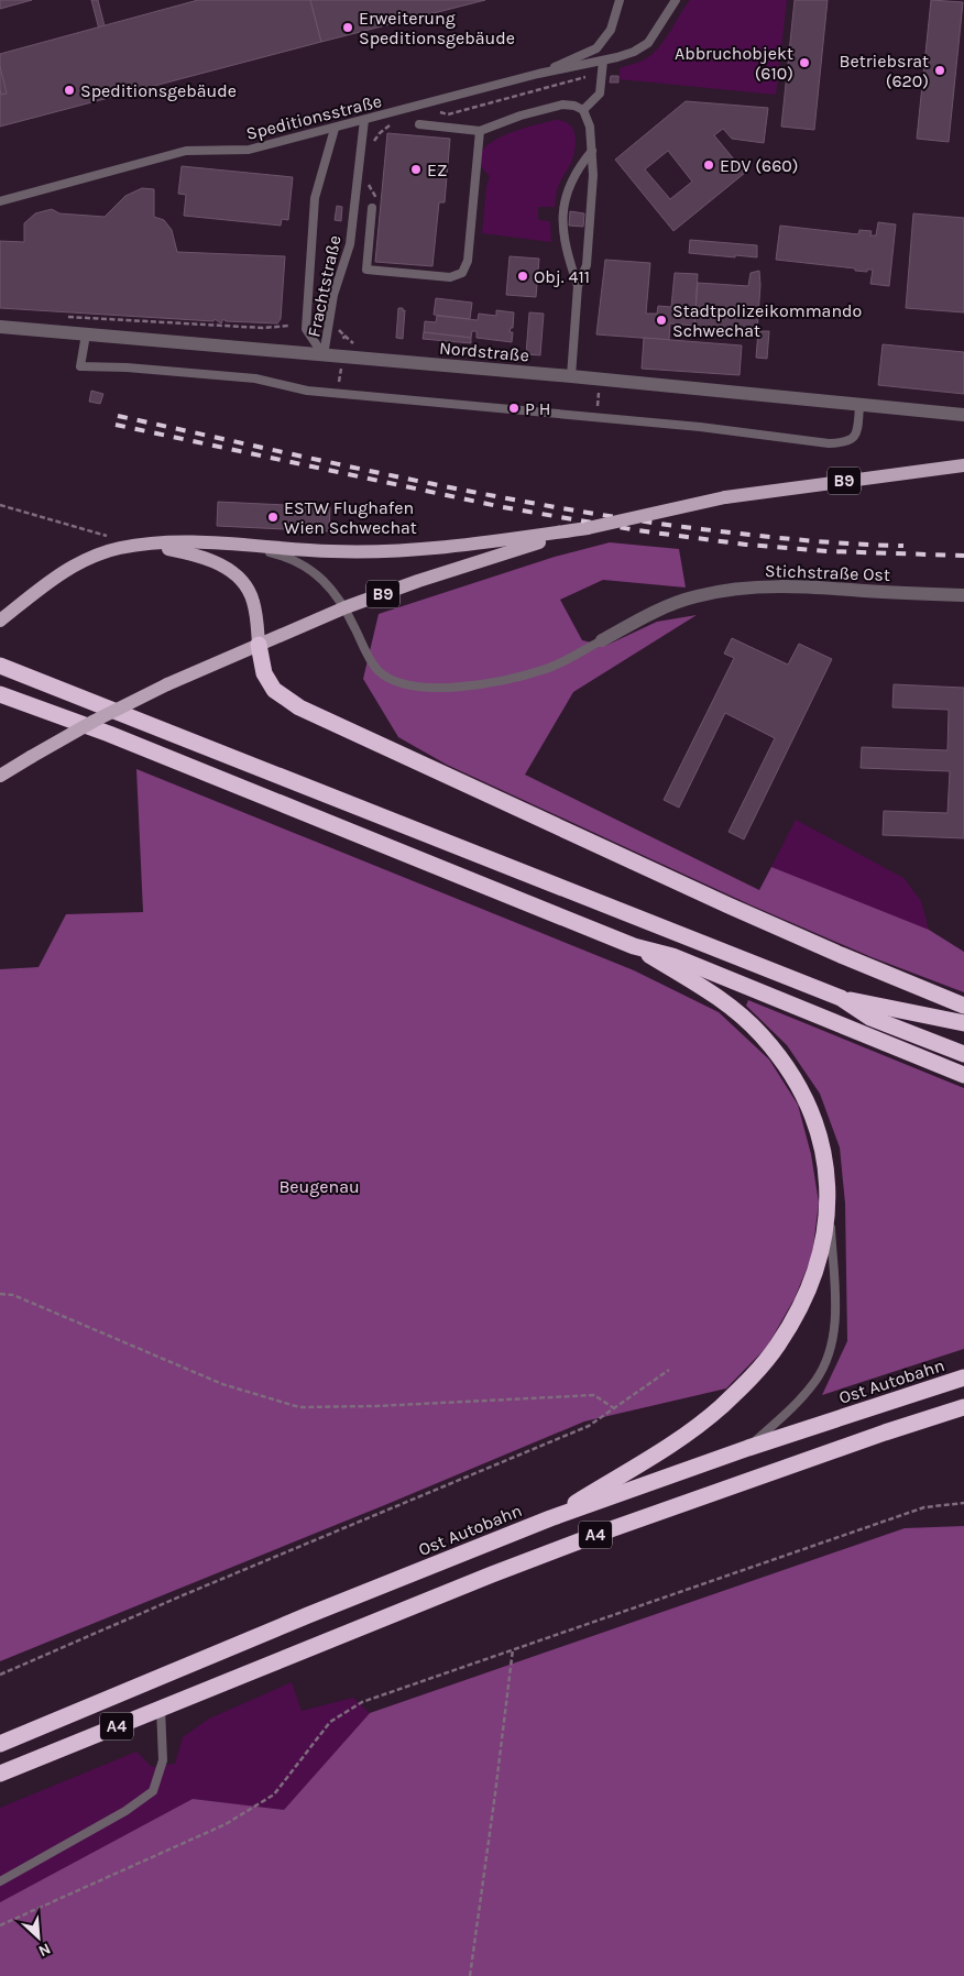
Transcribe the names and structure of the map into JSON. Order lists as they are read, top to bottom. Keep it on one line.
{"streets":{"highway":["Ost Autobahn","A4"],"main road":["B9"],"street":["Nordstraße","Stichstraße Ost"],"lane":["Speditionsstraße","Frachtstraße"]},"crossings":[["Speditionsstraße","Frachtstraße"],["Frachtstraße","Nordstraße"]],"parks":["Beugenau"],"places":["Erweiterung Speditionsgebäude","Abbruchobjekt (610)","Betriebsrat (620)","Speditionsgebäude","EDV (660)","EZ","Obj. 411","Stadtpolizeikommando Schwechat","P H","ESTW Flughafen Wien Schwechat"],"north":"bottom right"}
